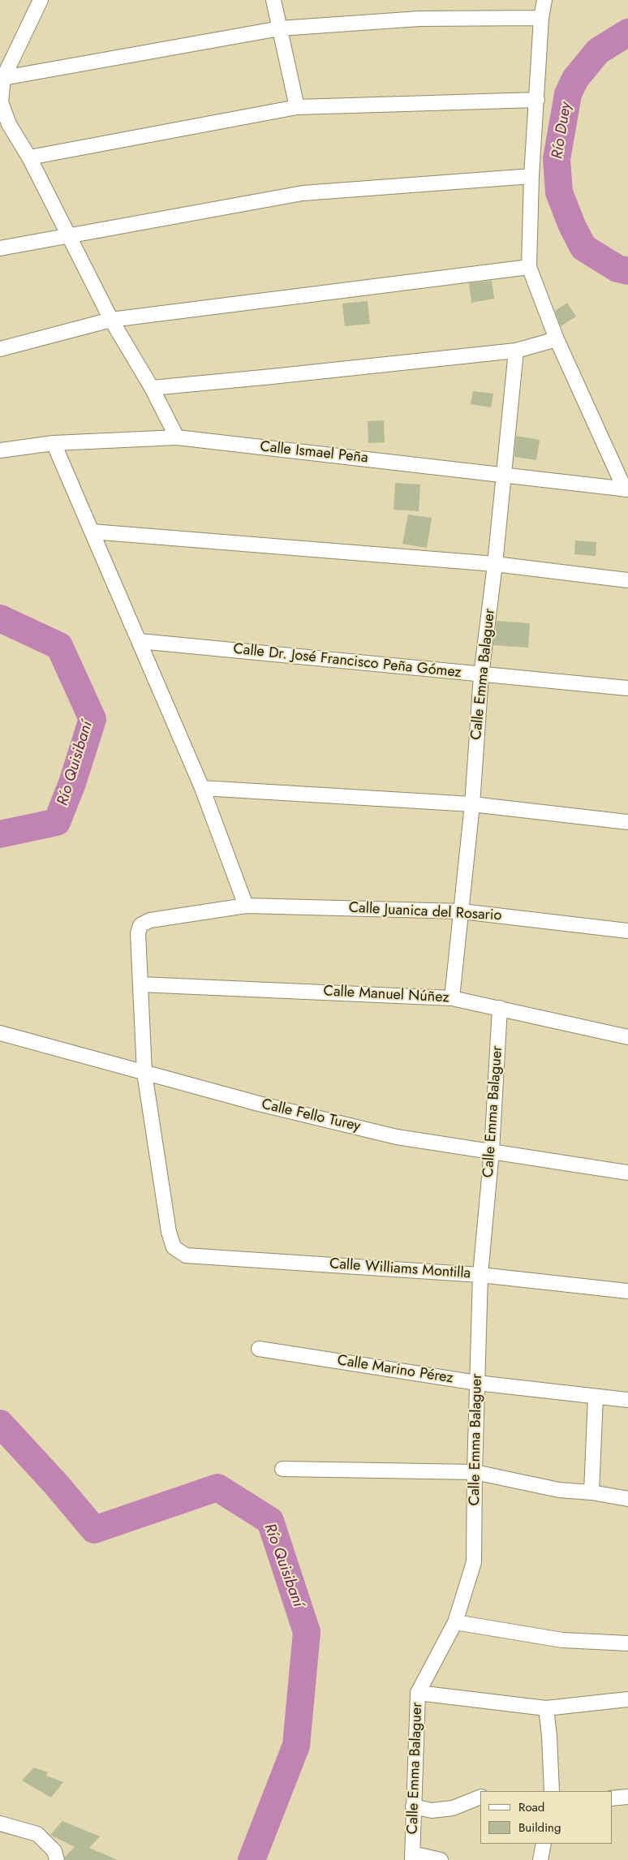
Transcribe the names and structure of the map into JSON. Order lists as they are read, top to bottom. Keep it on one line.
{"streets":{"street":["Calle Ismael Peña","Calle Dr. José Francisco Peña Gómez","Calle Emma Balaguer","Calle Juanica del Rosario","Calle Manuel Núñez","Calle Fello Turey","Calle Williams Montilla","Calle Marino Pérez"]},"crossings":[["Calle Ismael Peña","Calle Emma Balaguer"],["Calle Dr. José Francisco Peña Gómez","Calle Emma Balaguer"],["Calle Emma Balaguer","Calle Juanica del Rosario"],["Calle Emma Balaguer","Calle Manuel Núñez"],["Calle Emma Balaguer","Calle Fello Turey"],["Calle Emma Balaguer","Calle Williams Montilla"],["Calle Emma Balaguer","Calle Marino Pérez"],["Calle Juanica del Rosario","Calle Manuel Núñez"],["Calle Fello Turey","Calle Williams Montilla"]],"water":["Río Duey","Río Quisibaní"],"legend":["Road","Building"]}
